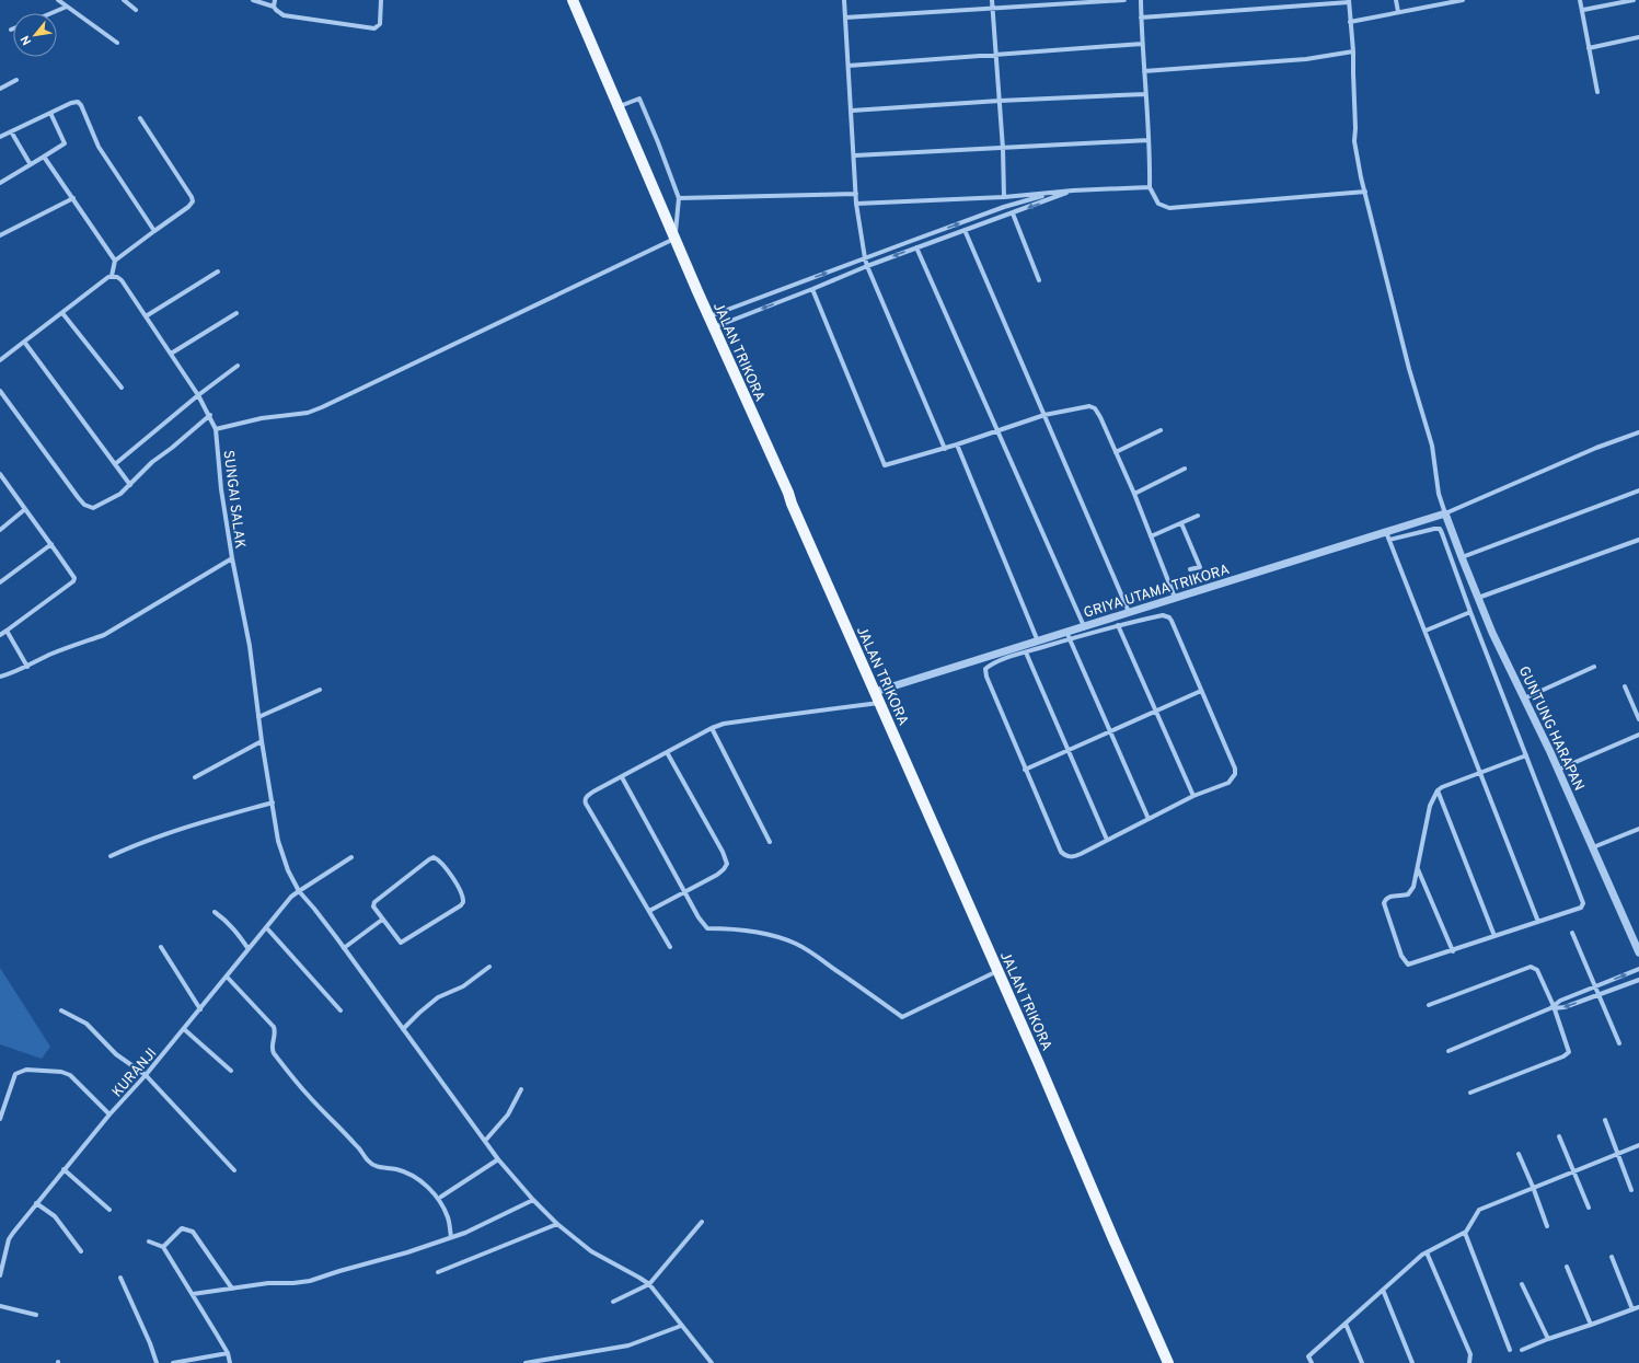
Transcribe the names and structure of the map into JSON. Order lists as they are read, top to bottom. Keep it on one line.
{"streets":{"main road":["JALAN TRIKORA"],"street":["SUNGAI SALAK","GRIYA UTAMA TRIKORA","GUNTUNG HARAPAN","KURANJI"]},"crossings":[["JALAN TRIKORA","GRIYA UTAMA TRIKORA"],["SUNGAI SALAK","KURANJI"],["GRIYA UTAMA TRIKORA","GUNTUNG HARAPAN"]],"north":"bottom left"}
